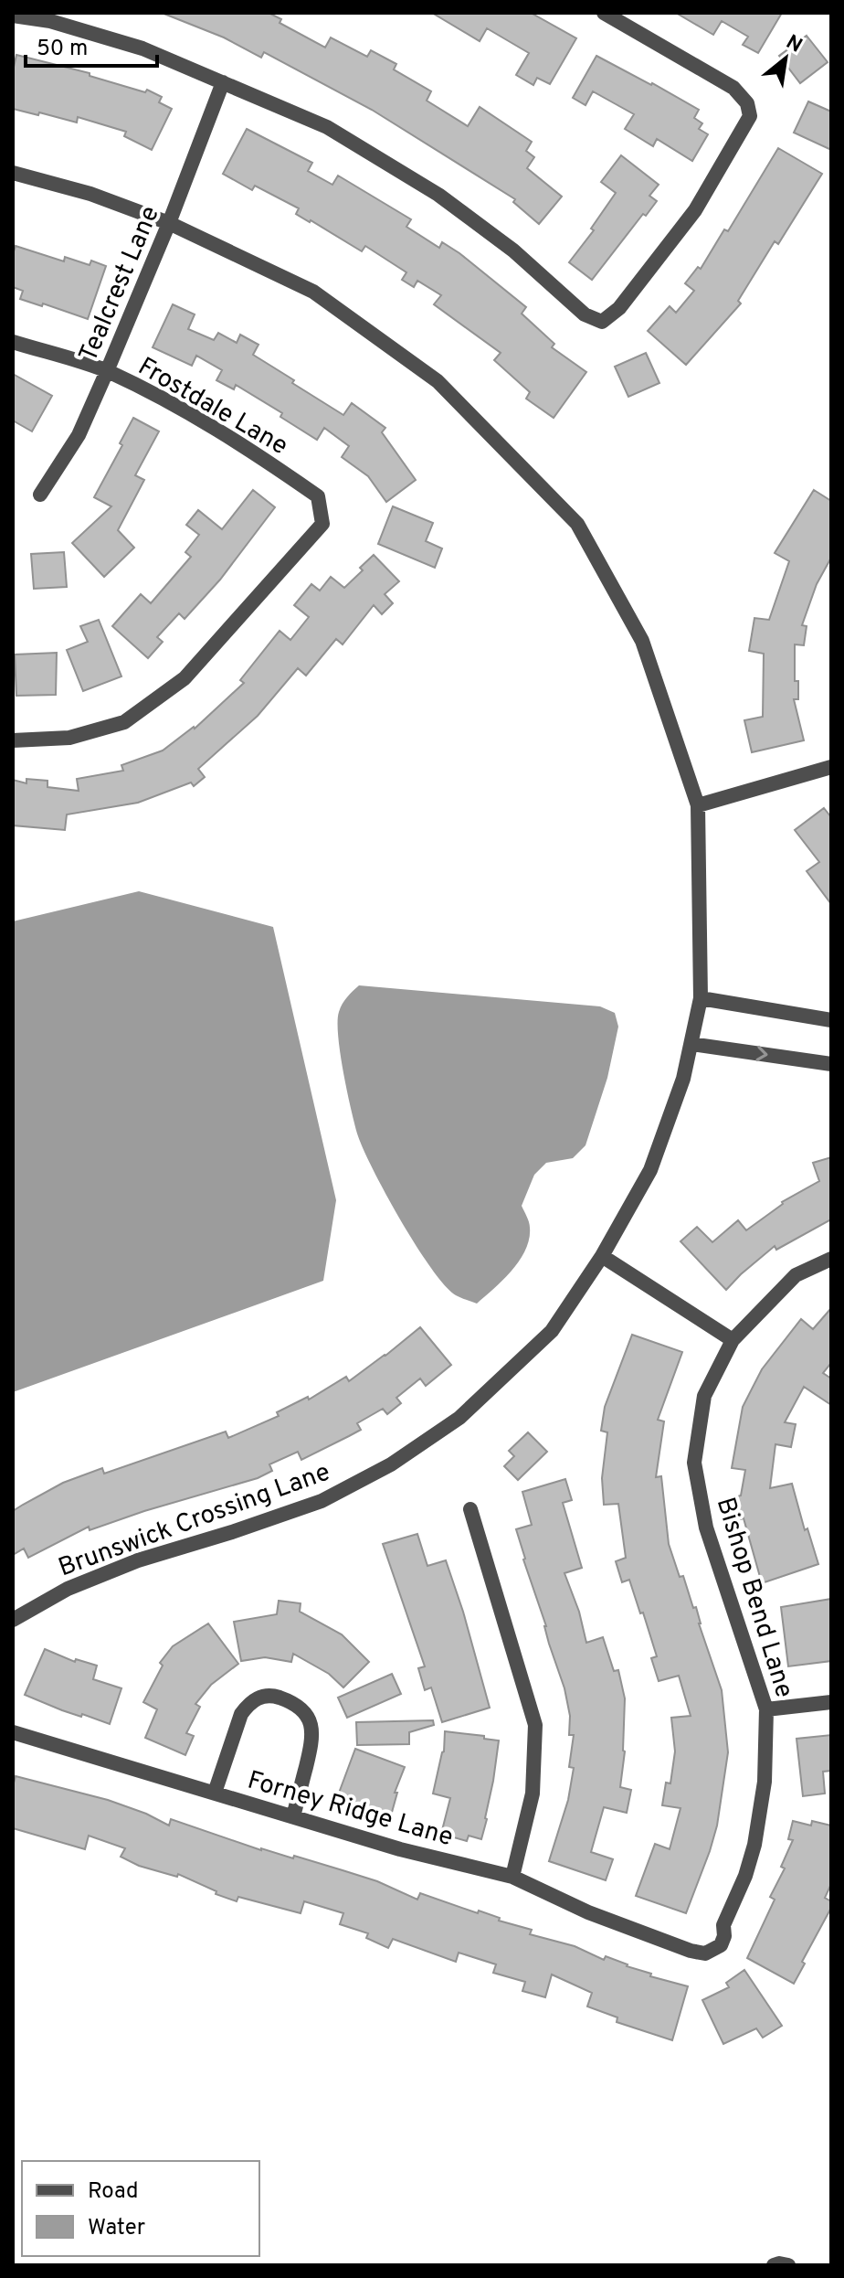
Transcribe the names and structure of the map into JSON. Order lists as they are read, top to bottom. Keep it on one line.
{"streets":{"street":["Tealcrest Lane","Frostdale Lane","Brunswick Crossing Lane","Bishop Bend Lane","Forney Ridge Lane"]},"crossings":[["Tealcrest Lane","Frostdale Lane"],["Tealcrest Lane","Brunswick Crossing Lane"],["Bishop Bend Lane","Forney Ridge Lane"]],"legend":["Road","Water"],"scale_bar":"50 m","north":"top right"}
